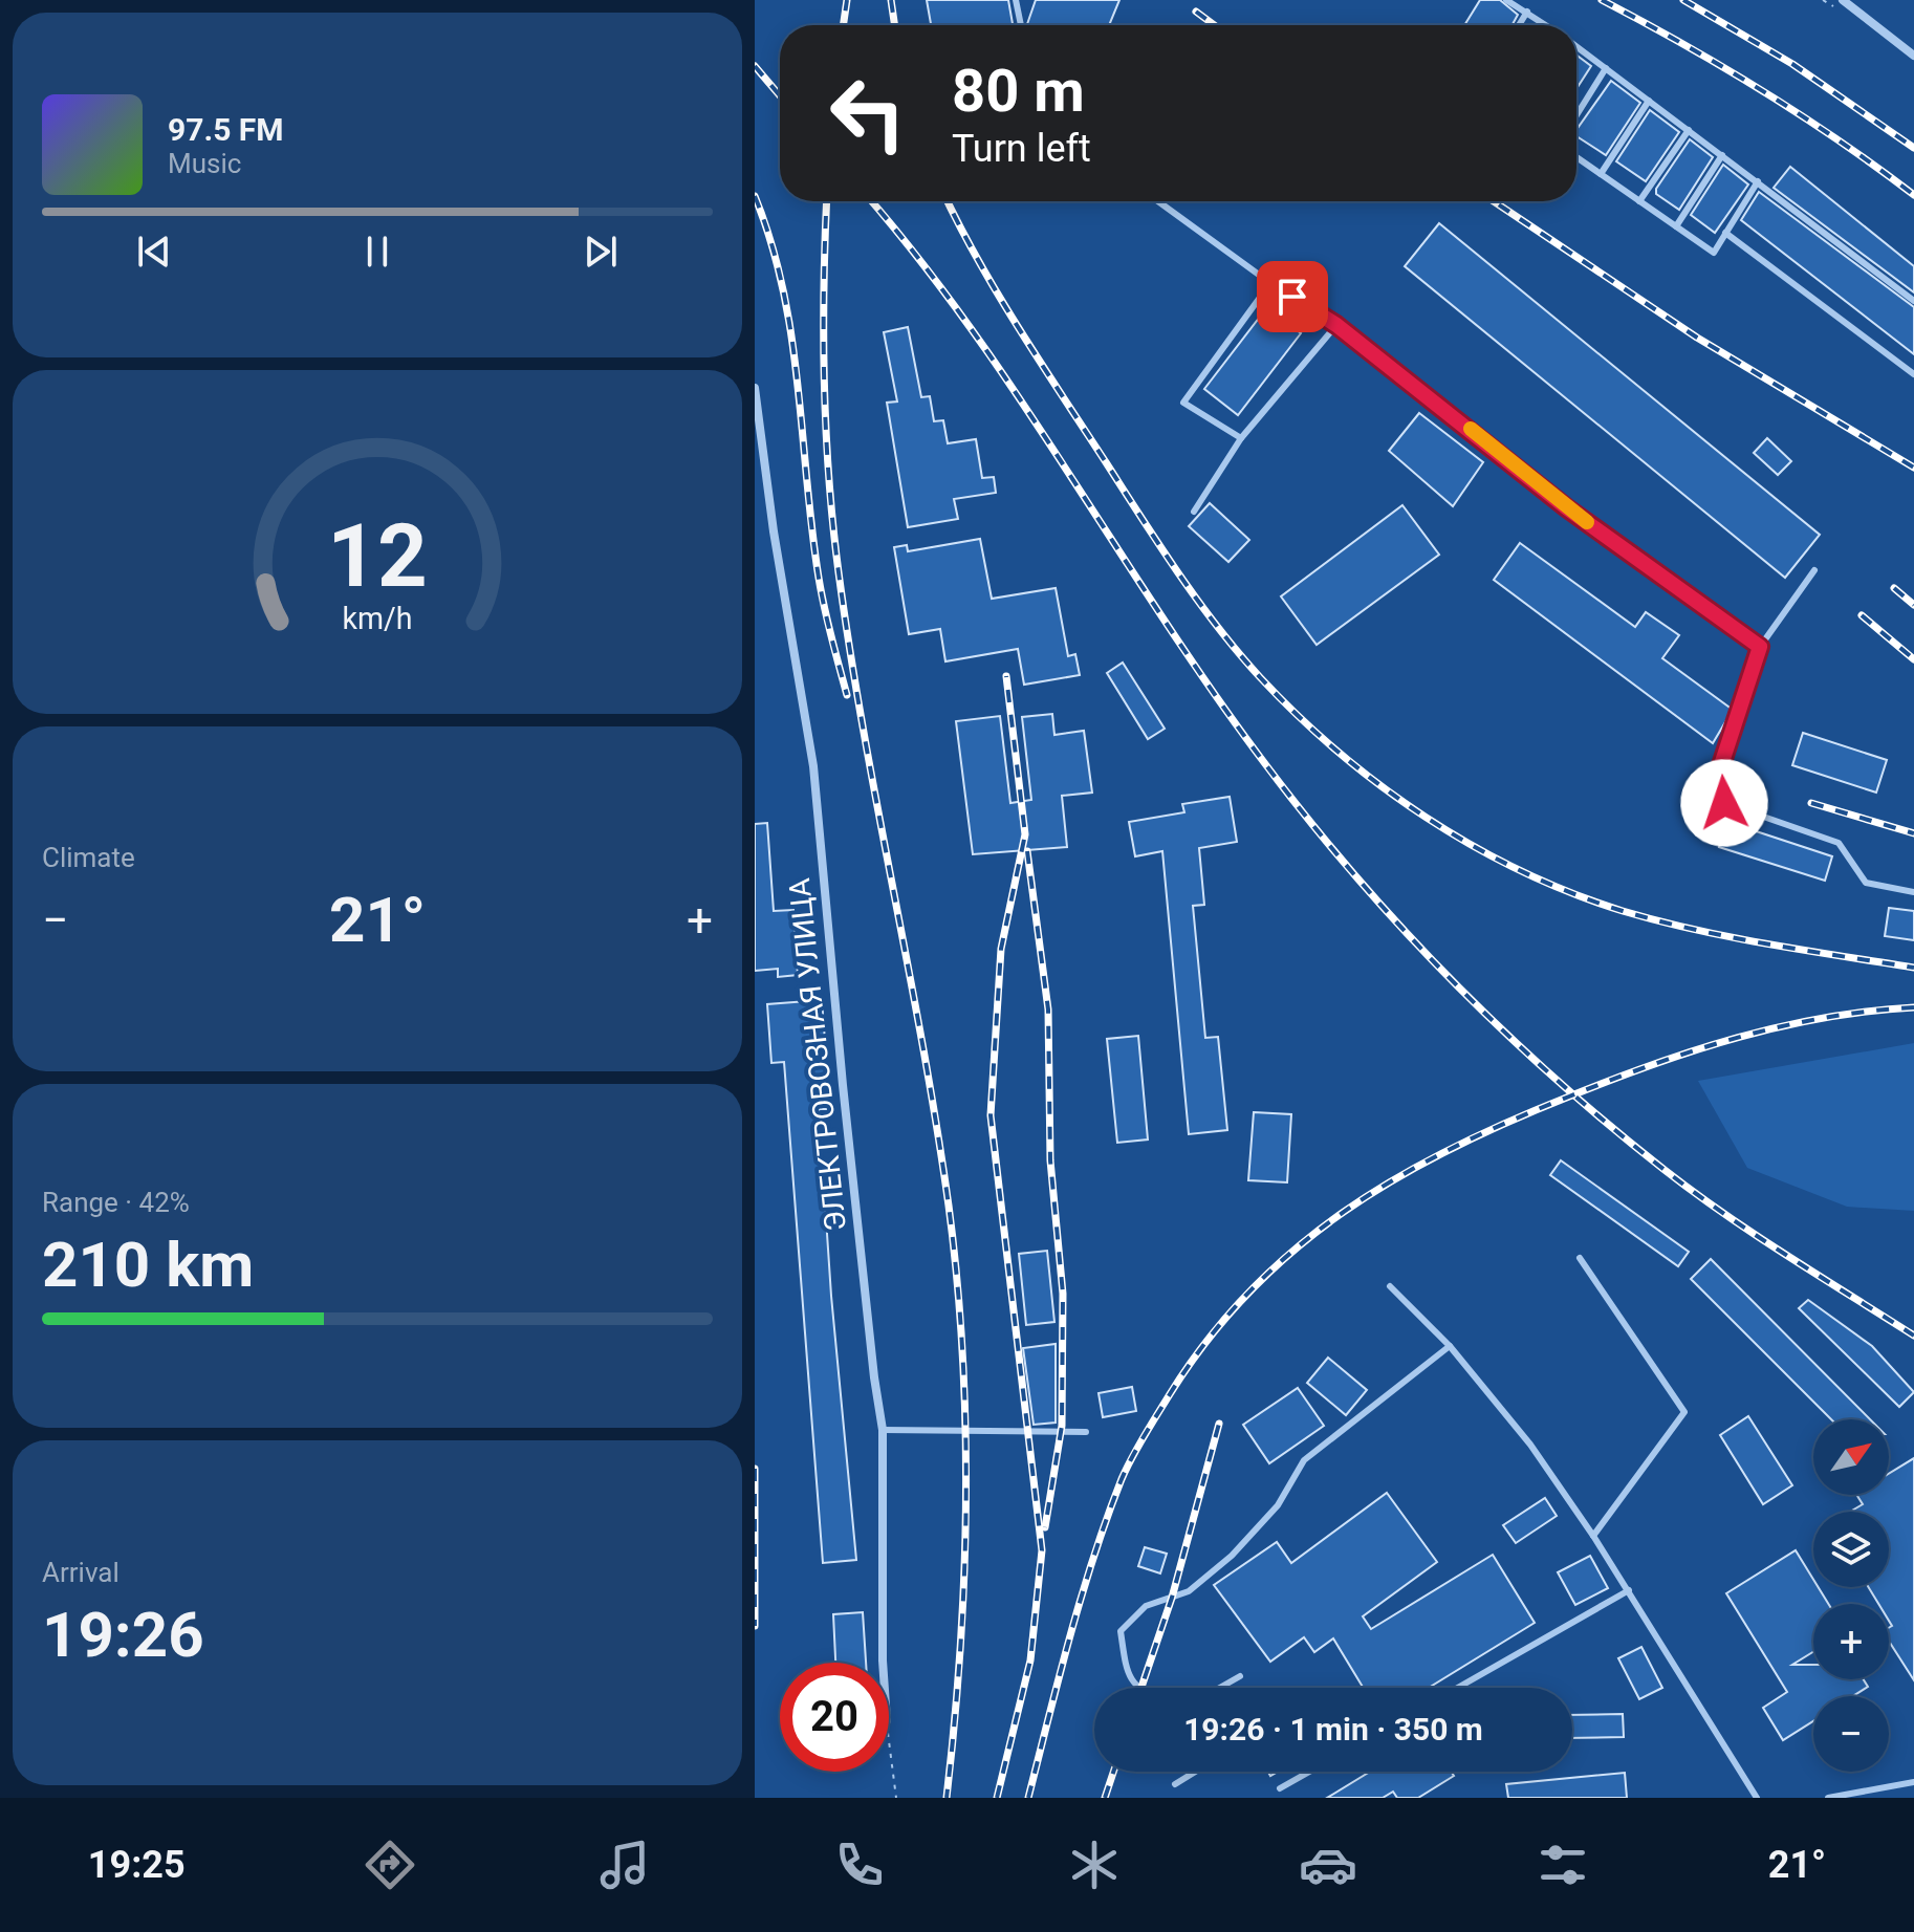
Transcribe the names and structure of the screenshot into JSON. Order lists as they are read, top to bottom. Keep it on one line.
{"streets":{"street":["ЭЛЕКТРОВОЗНАЯ УЛИЦА"]},"north":"top right","page":{"turn":["80 m","Turn left"],"song":["97.5 FM","Music"],"tile":["Climate",["Range · 42%","210 km"],["Arrival","19:26"]],"heat":["−","21°","+"],"map_buttons":["+","−"],"limit":"20","trip":"19:26 · 1 min · 350 m","tabs":["19:25","21°"],"gauge":["12","km/h"]}}
